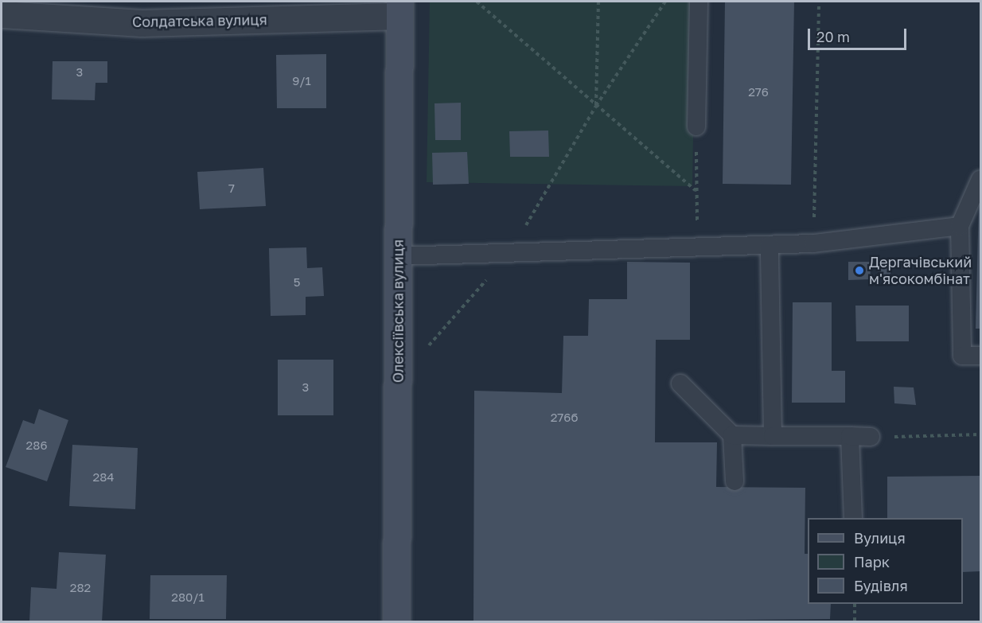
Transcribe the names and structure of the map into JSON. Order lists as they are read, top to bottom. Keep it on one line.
{"streets":{"street":["Солдатська вулиця","Олексіївська вулиця"]},"crossings":[["Солдатська вулиця","Олексіївська вулиця"]],"places":["Дергачівський м'ясокомбінат"],"house_numbers":["3","9/1","276","7","5","3","276б","286","284","282","280/1"],"legend":["Вулиця","Парк","Будівля"],"scale_bar":"20 m"}
